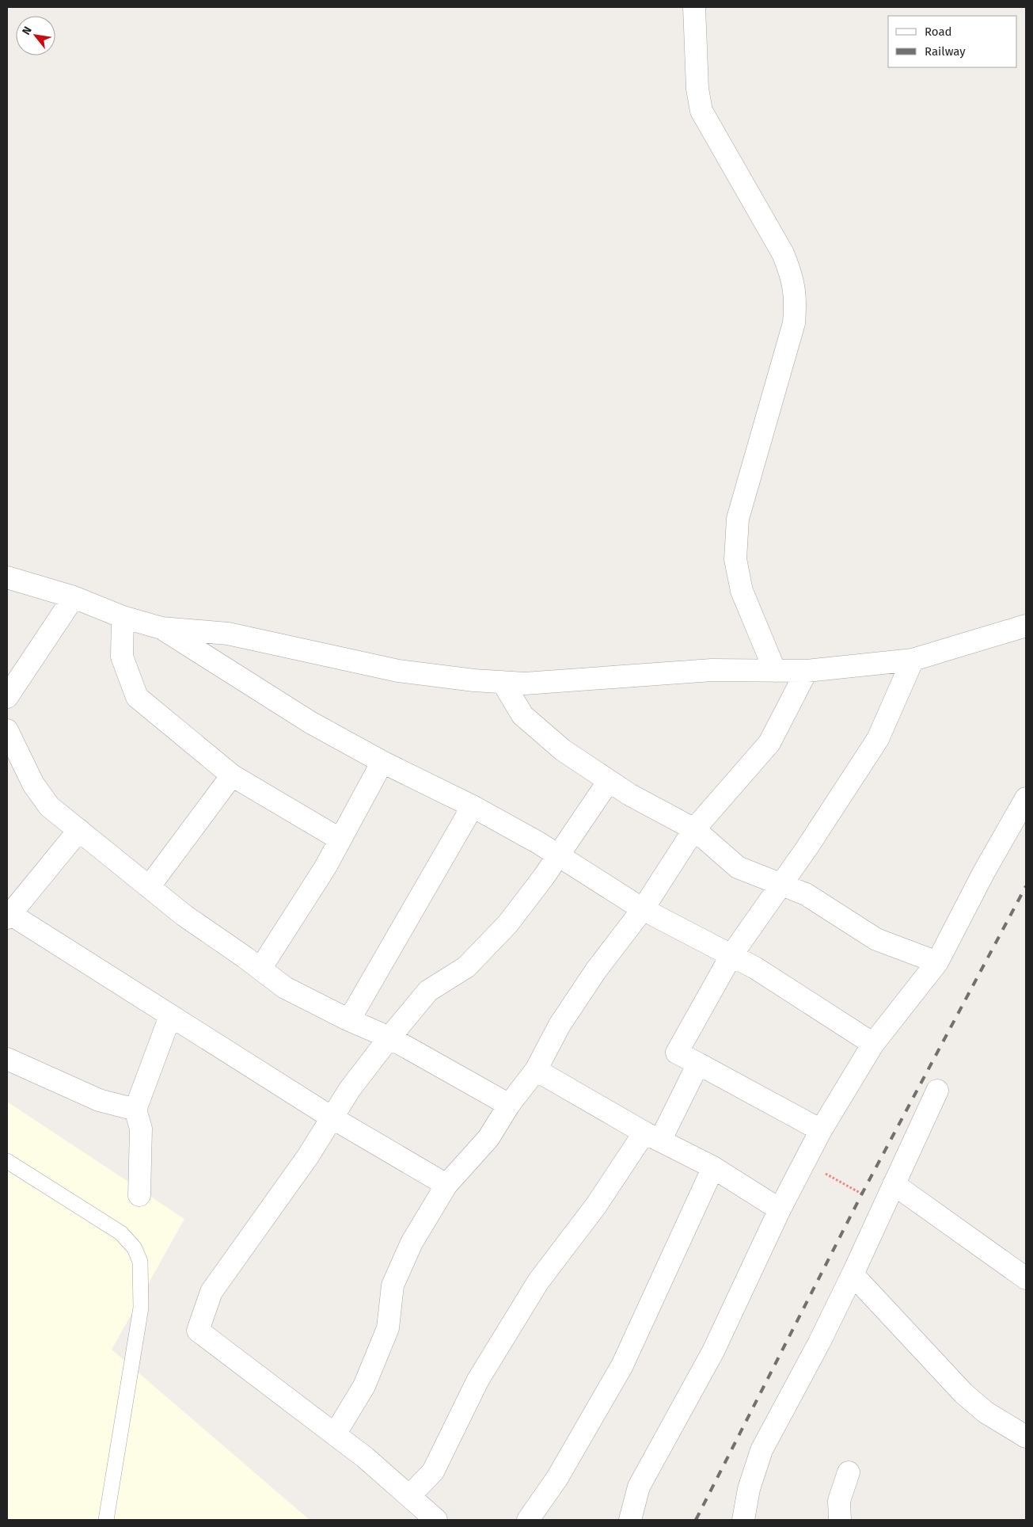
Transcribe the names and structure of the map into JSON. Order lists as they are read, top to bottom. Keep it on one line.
{"legend":["Road","Railway"],"north":"top left"}
